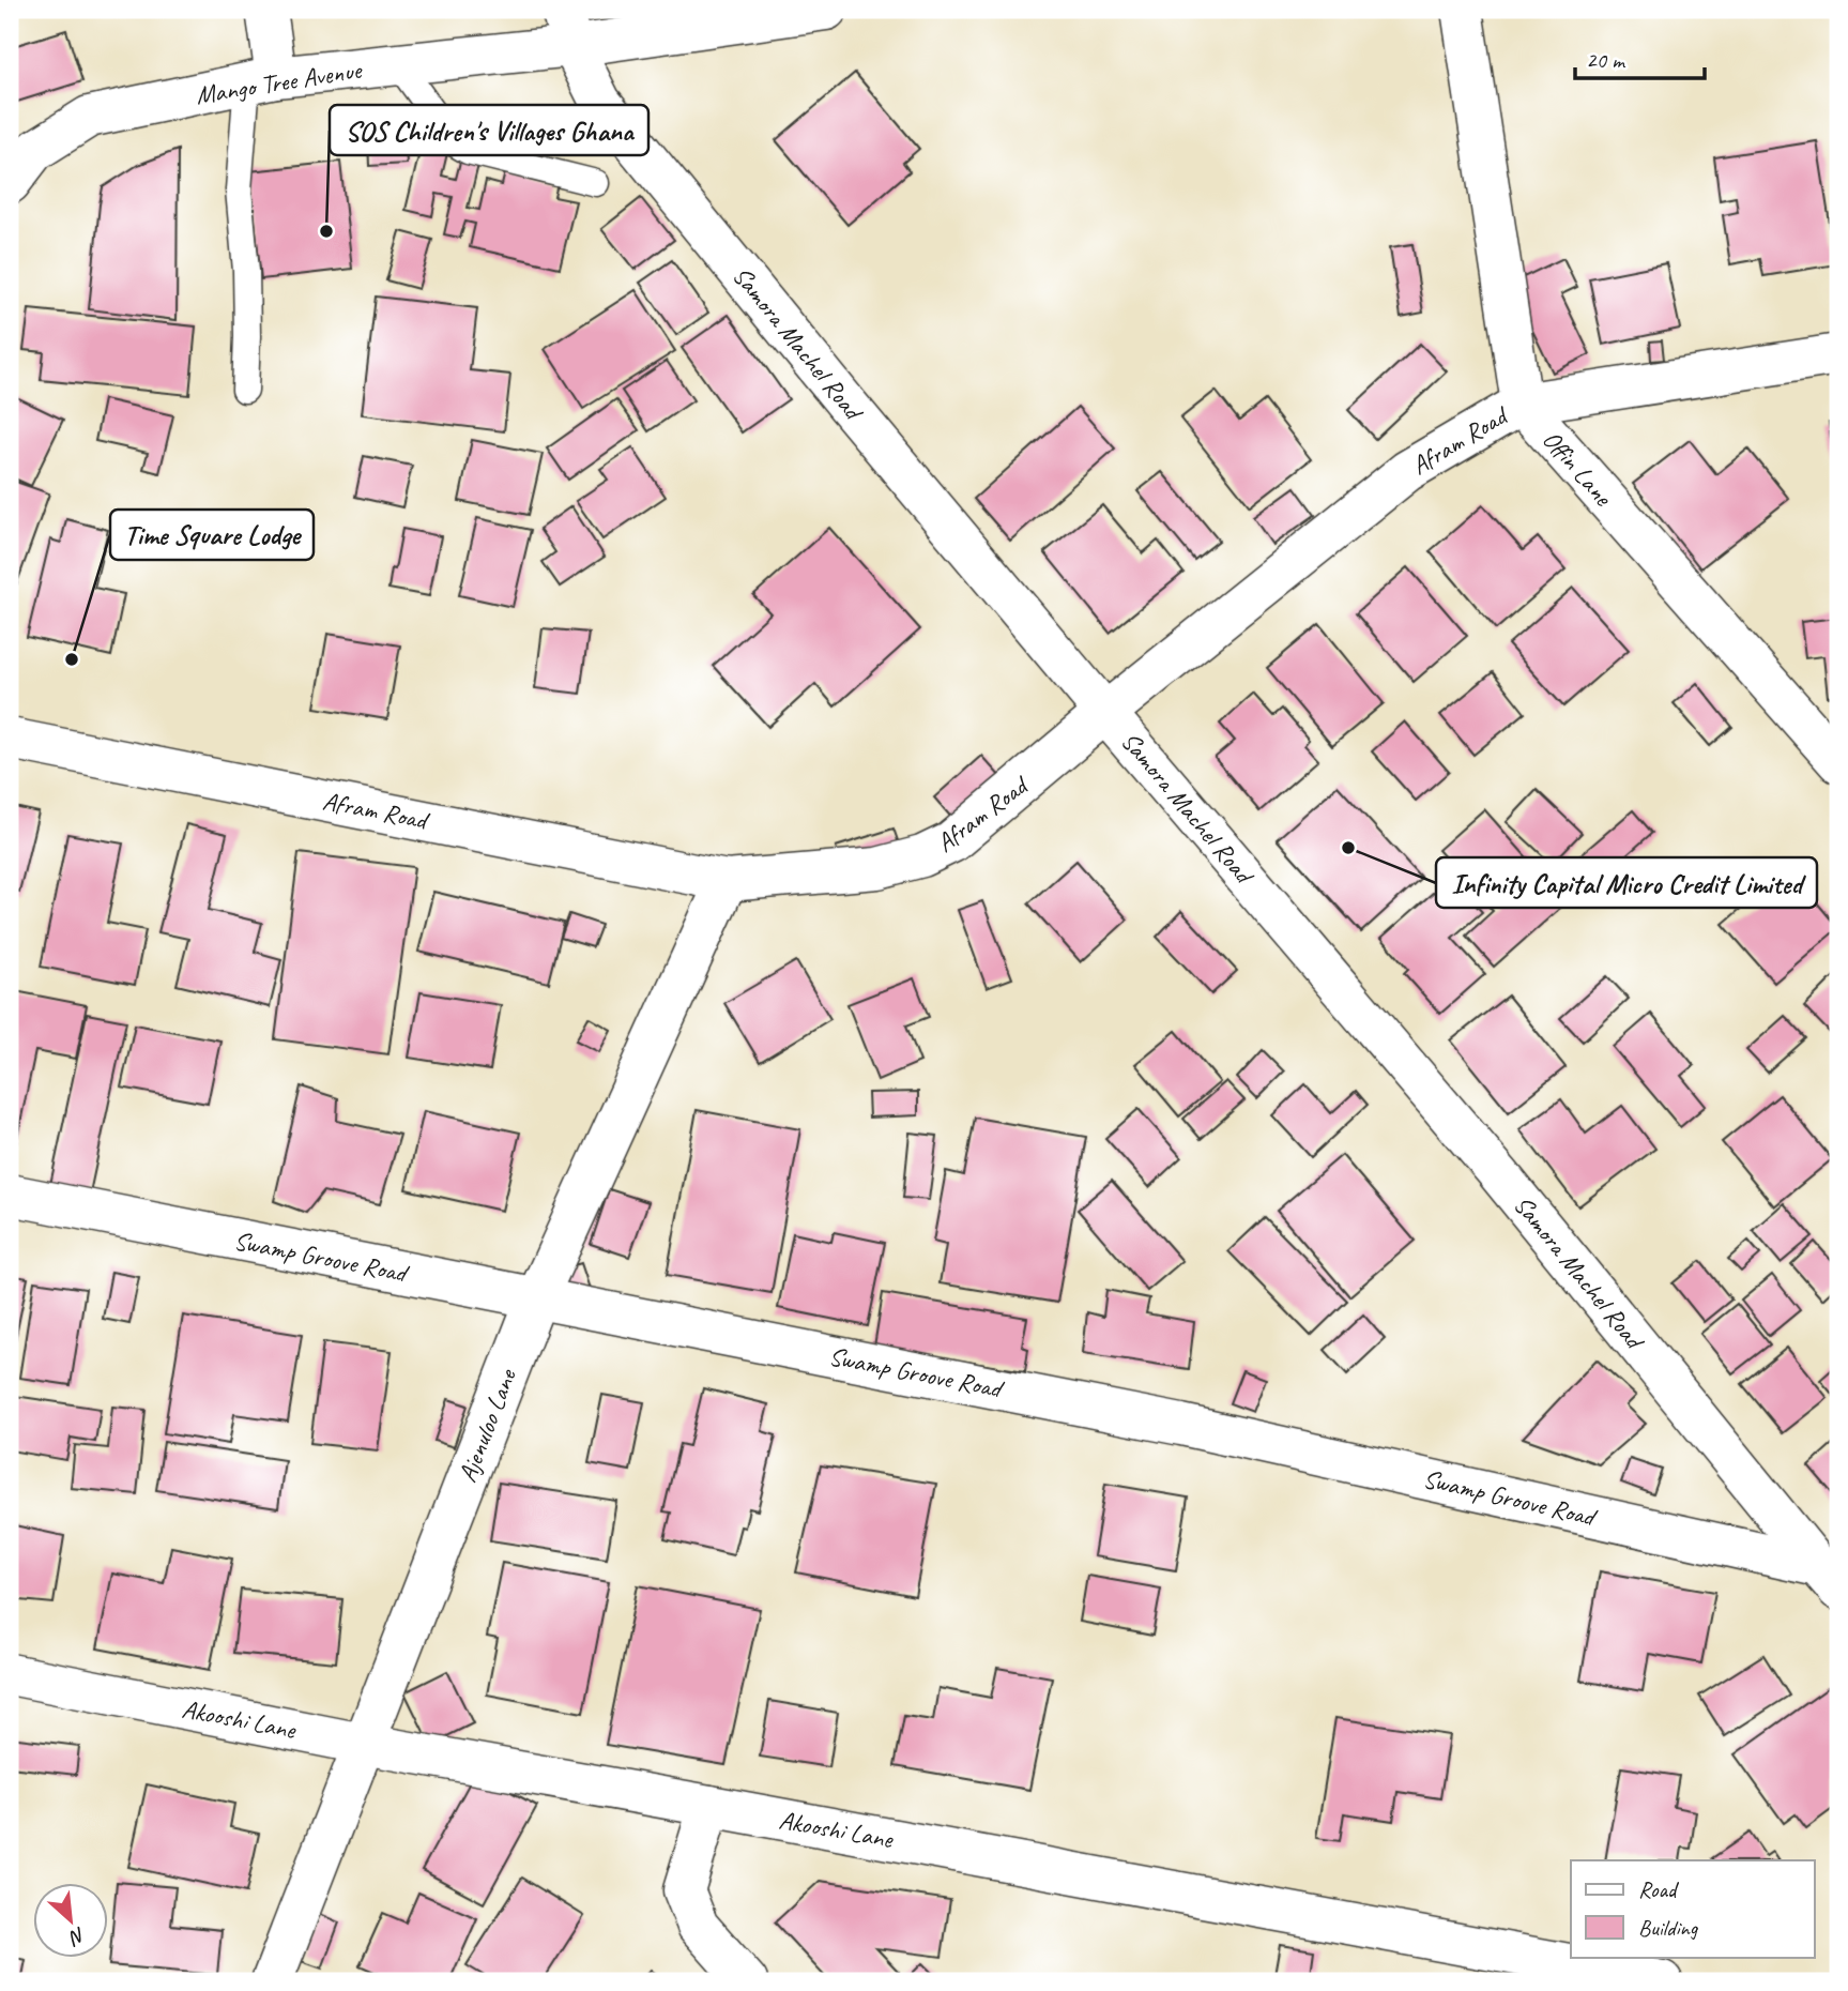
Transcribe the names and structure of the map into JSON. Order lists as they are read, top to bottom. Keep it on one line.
{"streets":{"street":["Mango Tree Avenue","Samora Machel Road","Afram Road","Offin Lane","Swamp Groove Road","Ajenuloo Lane","Akooshi Lane"]},"crossings":[["Mango Tree Avenue","Samora Machel Road"],["Samora Machel Road","Afram Road"],["Samora Machel Road","Swamp Groove Road"],["Afram Road","Offin Lane"],["Afram Road","Ajenuloo Lane"],["Swamp Groove Road","Ajenuloo Lane"],["Ajenuloo Lane","Akooshi Lane"]],"places":["SOS Children's Villages Ghana","Time Square Lodge","Infinity Capital Micro Credit Limited"],"legend":["Road","Building"],"scale_bar":"20 m","north":"bottom right"}
